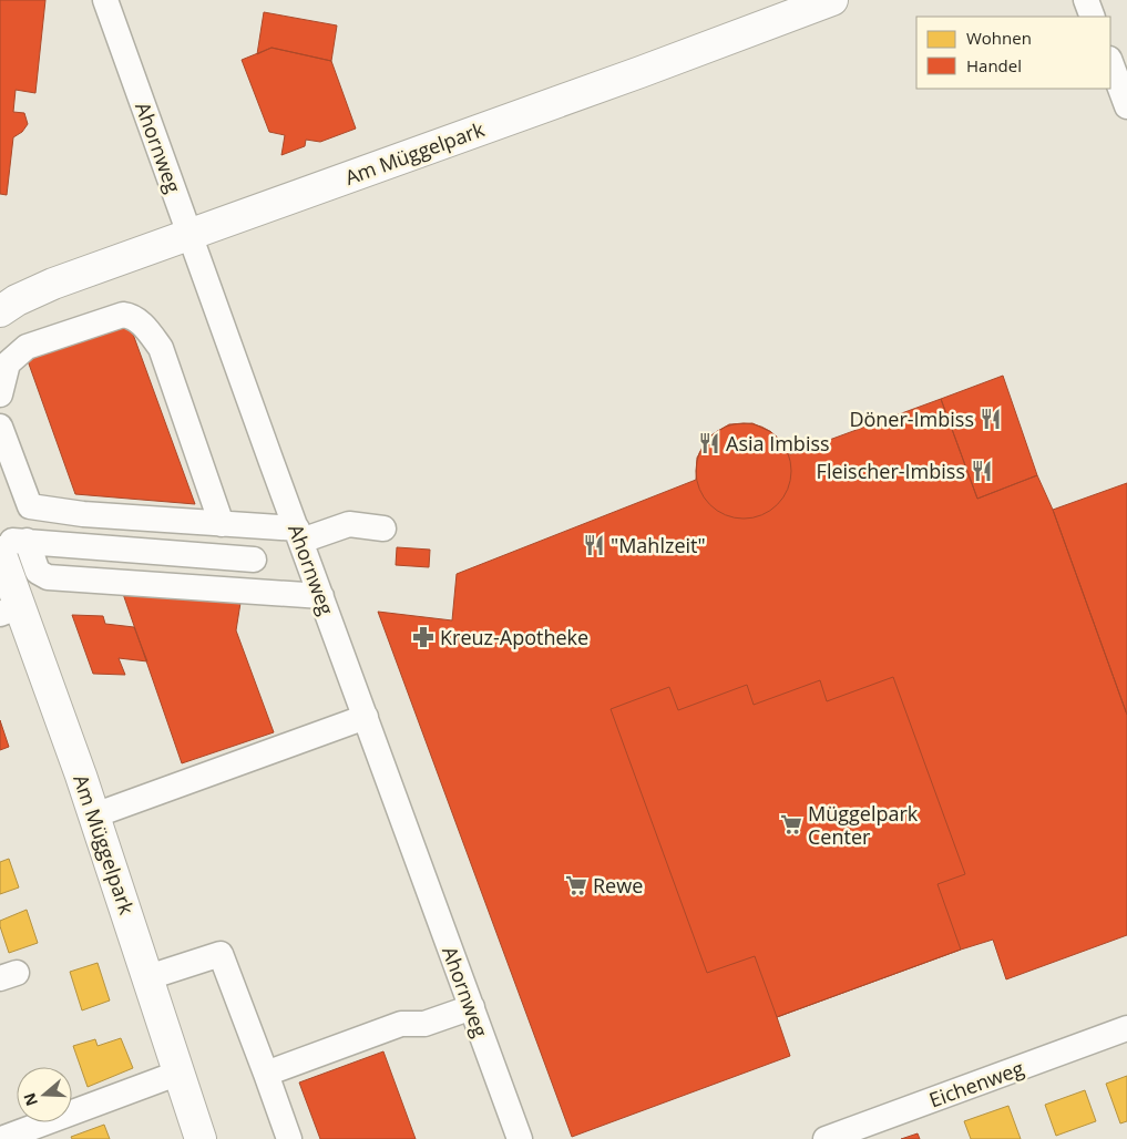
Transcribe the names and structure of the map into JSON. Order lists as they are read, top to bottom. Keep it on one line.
{"streets":{"main road":["Am Müggelpark"],"street":["Ahornweg","Eichenweg"]},"crossings":[["Ahornweg","Am Müggelpark"]],"places":{"restaurant":["Döner-Imbiss","Asia Imbiss","Fleischer-Imbiss","\"Mahlzeit\""],"pharmacy":["Kreuz-Apotheke"],"supermarket":["Müggelpark Center","Rewe"]},"legend":["Wohnen","Handel"],"north":"left"}
